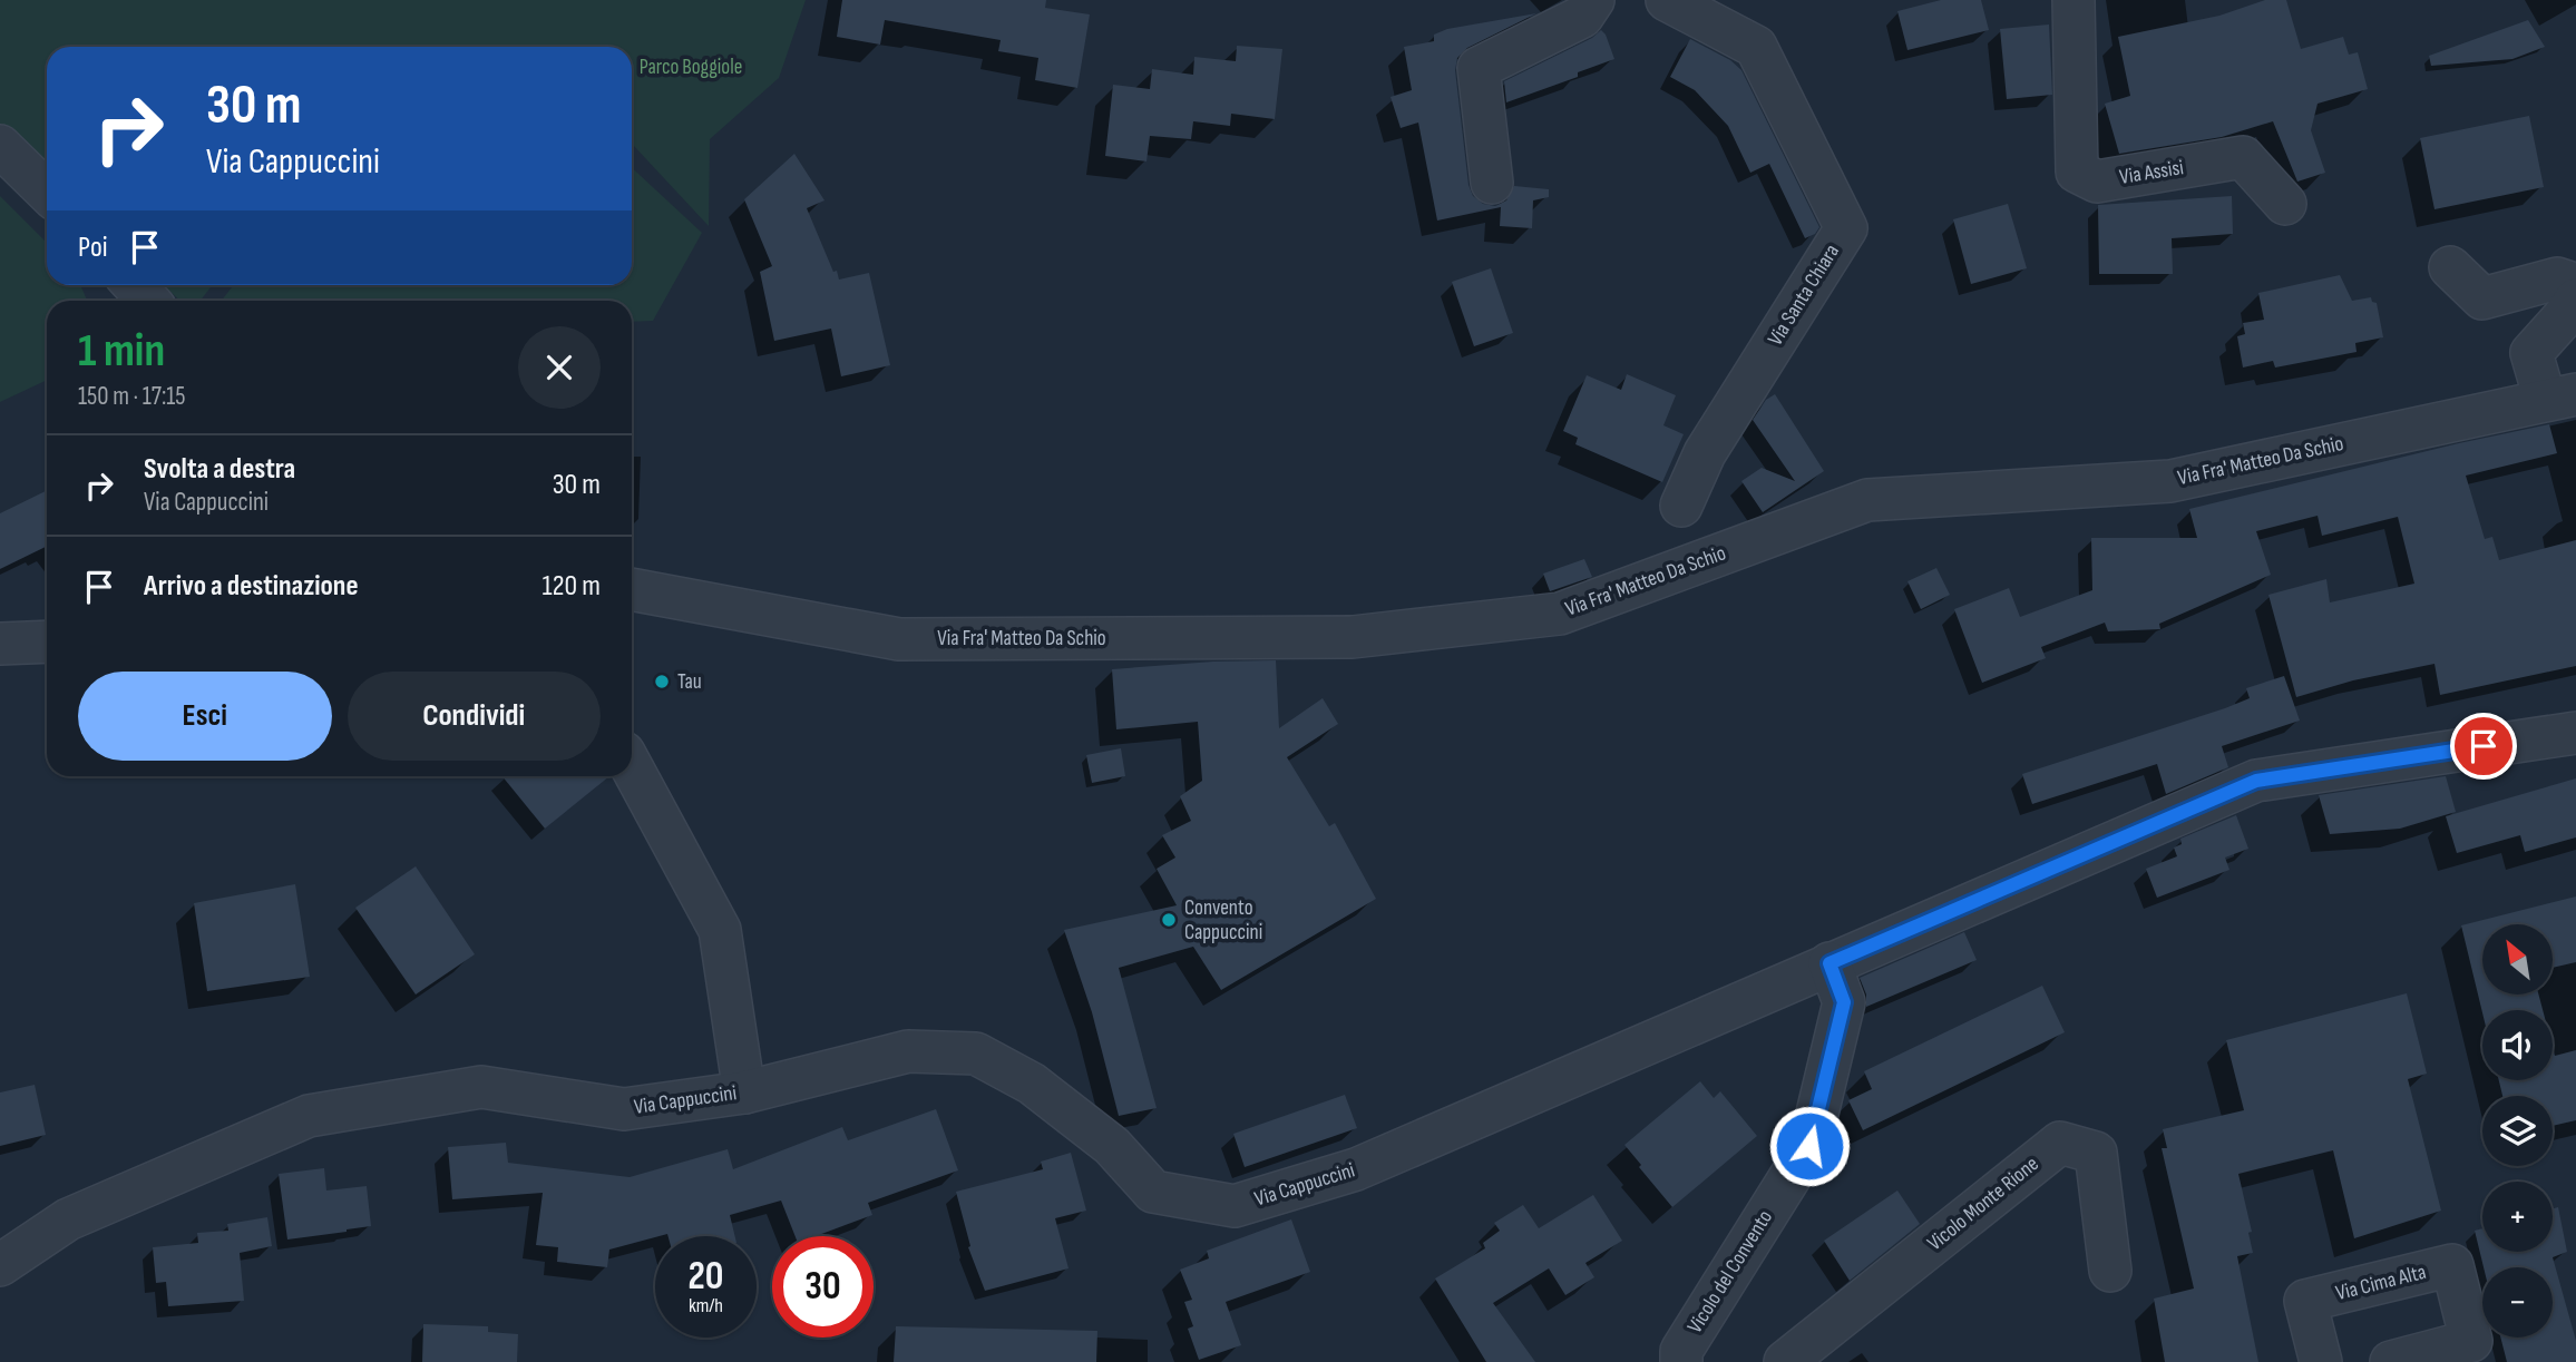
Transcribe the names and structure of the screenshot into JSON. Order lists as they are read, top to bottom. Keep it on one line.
{"streets":{"street":["Via Assisi","Via Santa Chiara","Via Fra' Matteo Da Schio","Via Cappuccini","Vicolo Monte Rione","Vicolo del Convento","Via Cima Alta"]},"crossings":[["Via Cappuccini","Vicolo del Convento"]],"parks":["Parco Boggiole"],"places":["Tau","Convento Cappuccini"],"north":"top left","page":{"turn":["30 m","Via Cappuccini"],"then":"Poi","heading":["1 min","150 m · 17:15"],"list":[{"name":"Svolta a destra","note":"Via Cappuccini","value":"30 m"},{"name":"Arrivo a destinazione","value":"120 m"}],"buttons":["Esci","Condividi"],"map_buttons":["+","−"],"speed":"20 km/h","limit":"30"}}
